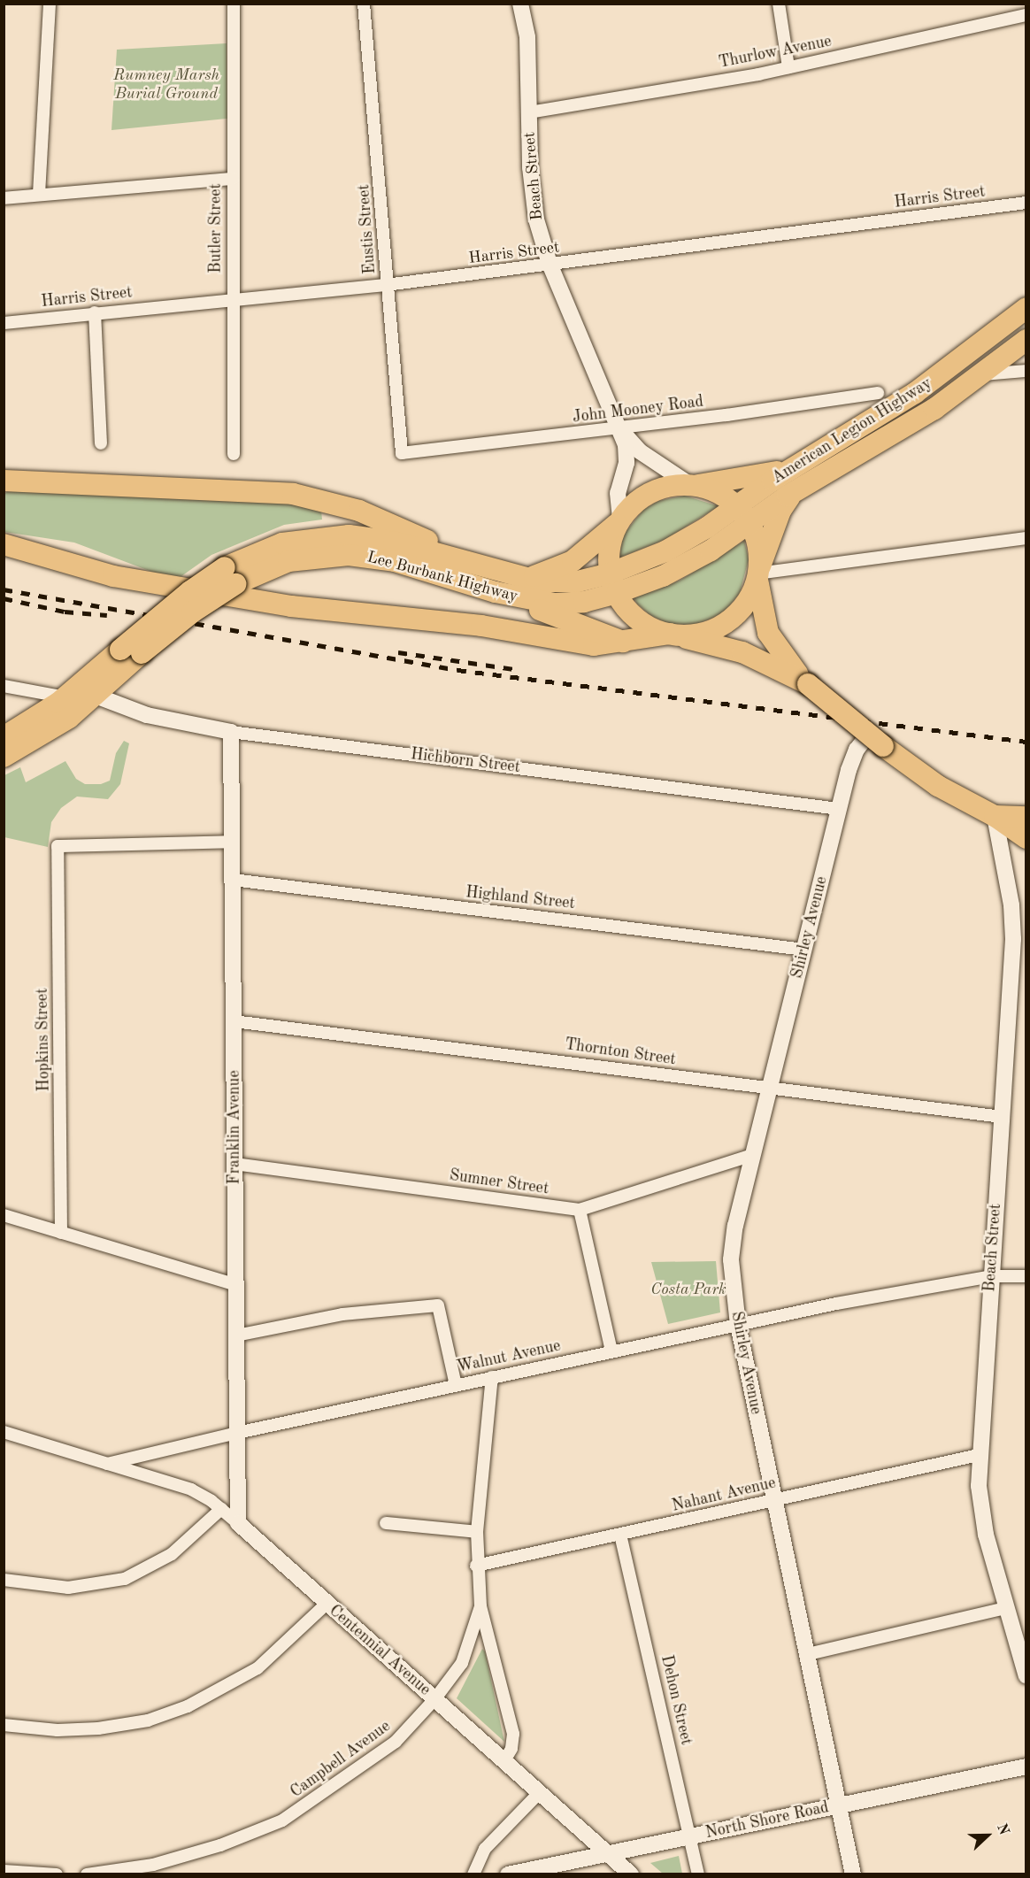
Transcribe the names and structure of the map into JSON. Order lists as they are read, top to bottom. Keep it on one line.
{"streets":{"highway":["American Legion Highway","Lee Burbank Highway"],"street":["Thurlow Avenue","Beach Street","Harris Street","Butler Street","Eustis Street","John Mooney Road","Hichborn Street","Highland Street","Shirley Avenue","Hopkins Street","Thornton Street","Franklin Avenue","Sumner Street","Walnut Avenue","Nahant Avenue","Centennial Avenue","Dehon Street","Campbell Avenue","North Shore Road"]},"crossings":[["Thurlow Avenue","Beach Street"],["Beach Street","Harris Street"],["Beach Street","John Mooney Road"],["Beach Street","Thornton Street"],["Beach Street","Walnut Avenue"],["Beach Street","Nahant Avenue"],["Harris Street","Butler Street"],["Harris Street","Eustis Street"],["Eustis Street","John Mooney Road"],["American Legion Highway","Lee Burbank Highway"],["Lee Burbank Highway","Hichborn Street"],["Hichborn Street","Shirley Avenue"],["Hichborn Street","Franklin Avenue"],["Highland Street","Shirley Avenue"],["Highland Street","Franklin Avenue"],["Shirley Avenue","Thornton Street"],["Shirley Avenue","Sumner Street"],["Shirley Avenue","Walnut Avenue"],["Shirley Avenue","Nahant Avenue"],["Shirley Avenue","North Shore Road"],["Hopkins Street","Franklin Avenue"],["Thornton Street","Franklin Avenue"],["Franklin Avenue","Sumner Street"],["Franklin Avenue","Walnut Avenue"],["Franklin Avenue","Centennial Avenue"],["Walnut Avenue","Centennial Avenue"],["Walnut Avenue","Campbell Avenue"],["Nahant Avenue","Dehon Street"],["Nahant Avenue","Campbell Avenue"],["Centennial Avenue","Campbell Avenue"],["Centennial Avenue","North Shore Road"],["Dehon Street","North Shore Road"]],"parks":["Rumney Marsh Burial Ground","Costa Park"],"north":"right"}
